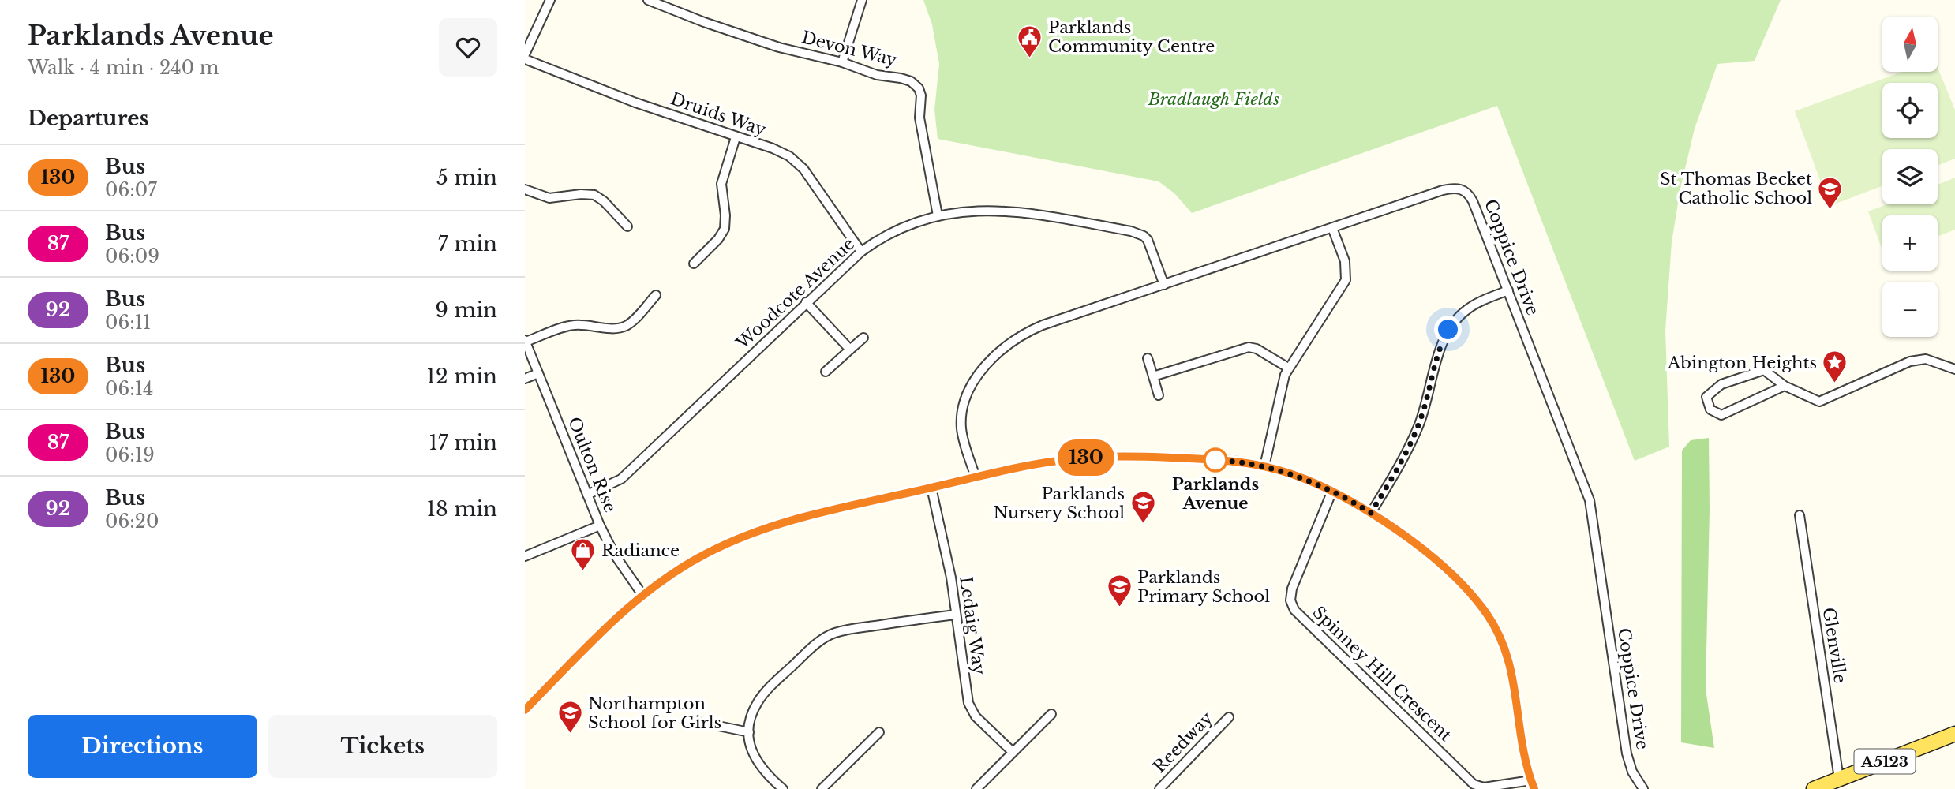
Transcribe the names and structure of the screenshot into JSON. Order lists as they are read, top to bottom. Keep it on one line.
{"streets":{"main road":["A5123"],"street":["Devon Way","Druids Way","Coppice Drive","Woodcote Avenue","Oulton Rise","Ledaig Way","Glenville","Spinney Hill Crescent","Reedway"]},"crossings":[["Devon Way","Woodcote Avenue"],["Druids Way","Woodcote Avenue"],["Coppice Drive","Woodcote Avenue"],["Woodcote Avenue","Oulton Rise"],["Glenville","A5123"]],"parks":["Bradlaugh Fields"],"places":{"public building":["Parklands Community Centre"],"school or university":["St Thomas Becket Catholic School","Parklands Nursery School","Parklands Primary School","Northampton School for Girls"],"place":["Abington Heights"],"other":["Parklands Avenue"],"shop":["Radiance"]},"lines":["bus line 130"],"north":"top","page":{"heading":[["Parklands Avenue","Walk · 4 min · 240 m"],"Departures"],"on_map":"130","map_buttons":["+","−"],"list":[{"mark":"130","name":"Bus","note":"06:07","value":"5 min"},{"mark":"87","name":"Bus","note":"06:09","value":"7 min"},{"mark":"92","name":"Bus","note":"06:11","value":"9 min"},{"mark":"130","name":"Bus","note":"06:14","value":"12 min"},{"mark":"87","name":"Bus","note":"06:19","value":"17 min"},{"mark":"92","name":"Bus","note":"06:20","value":"18 min"}],"buttons":["Directions","Tickets"]}}
